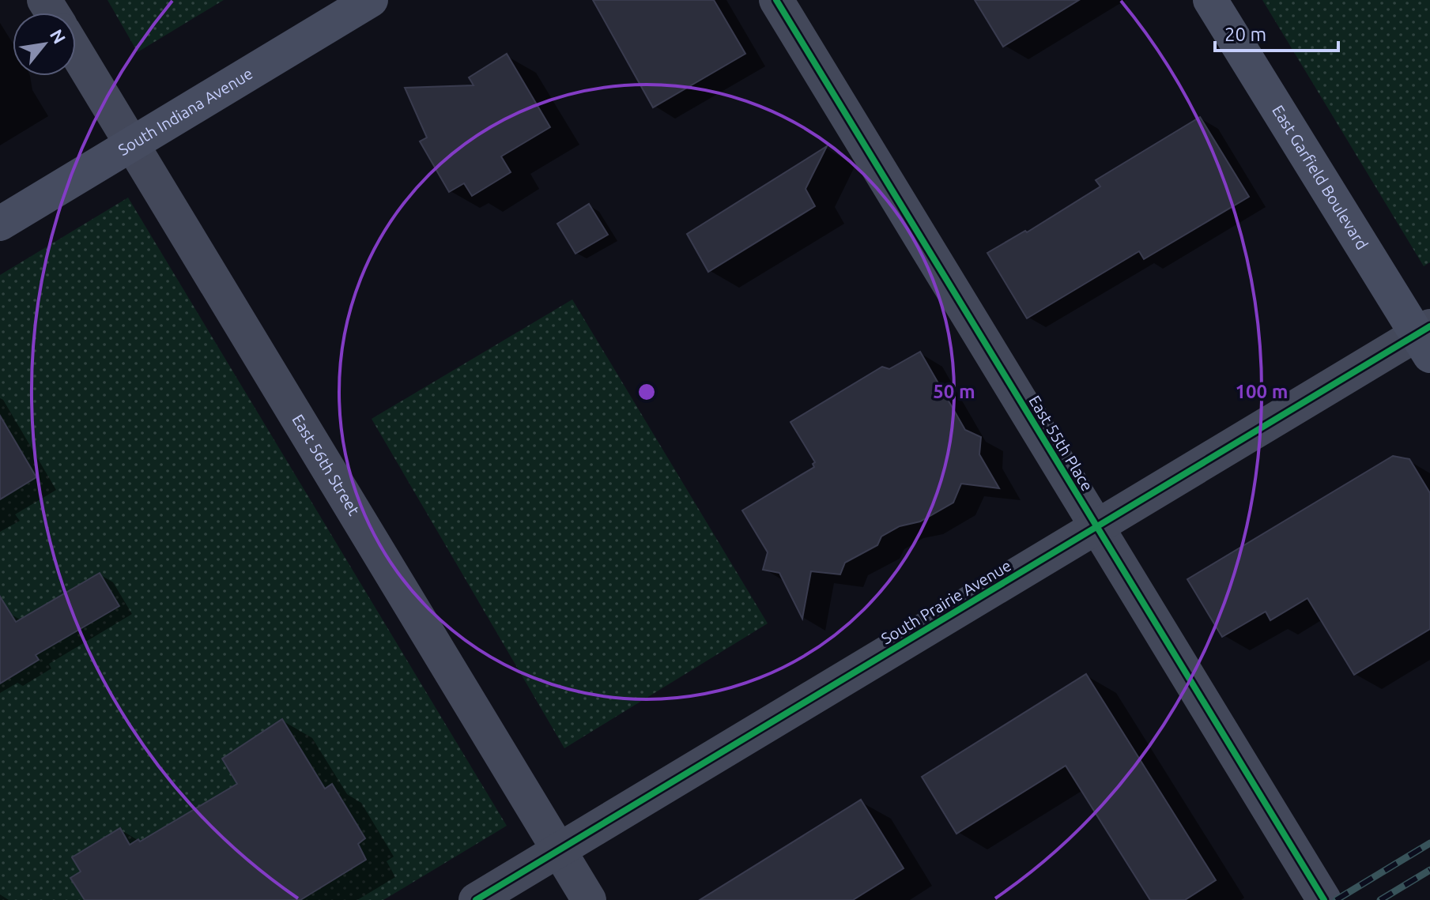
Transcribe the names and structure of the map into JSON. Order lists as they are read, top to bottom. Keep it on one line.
{"streets":{"street":["South Indiana Avenue","East Garfield Boulevard","East 55th Place","East 56th Street","South Prairie Avenue"]},"crossings":[["South Indiana Avenue","East 56th Street"],["East Garfield Boulevard","South Prairie Avenue"],["East 55th Place","South Prairie Avenue"],["East 56th Street","South Prairie Avenue"]],"scale_bar":"20 m","north":"top right","rings":["50 m","100 m"]}
